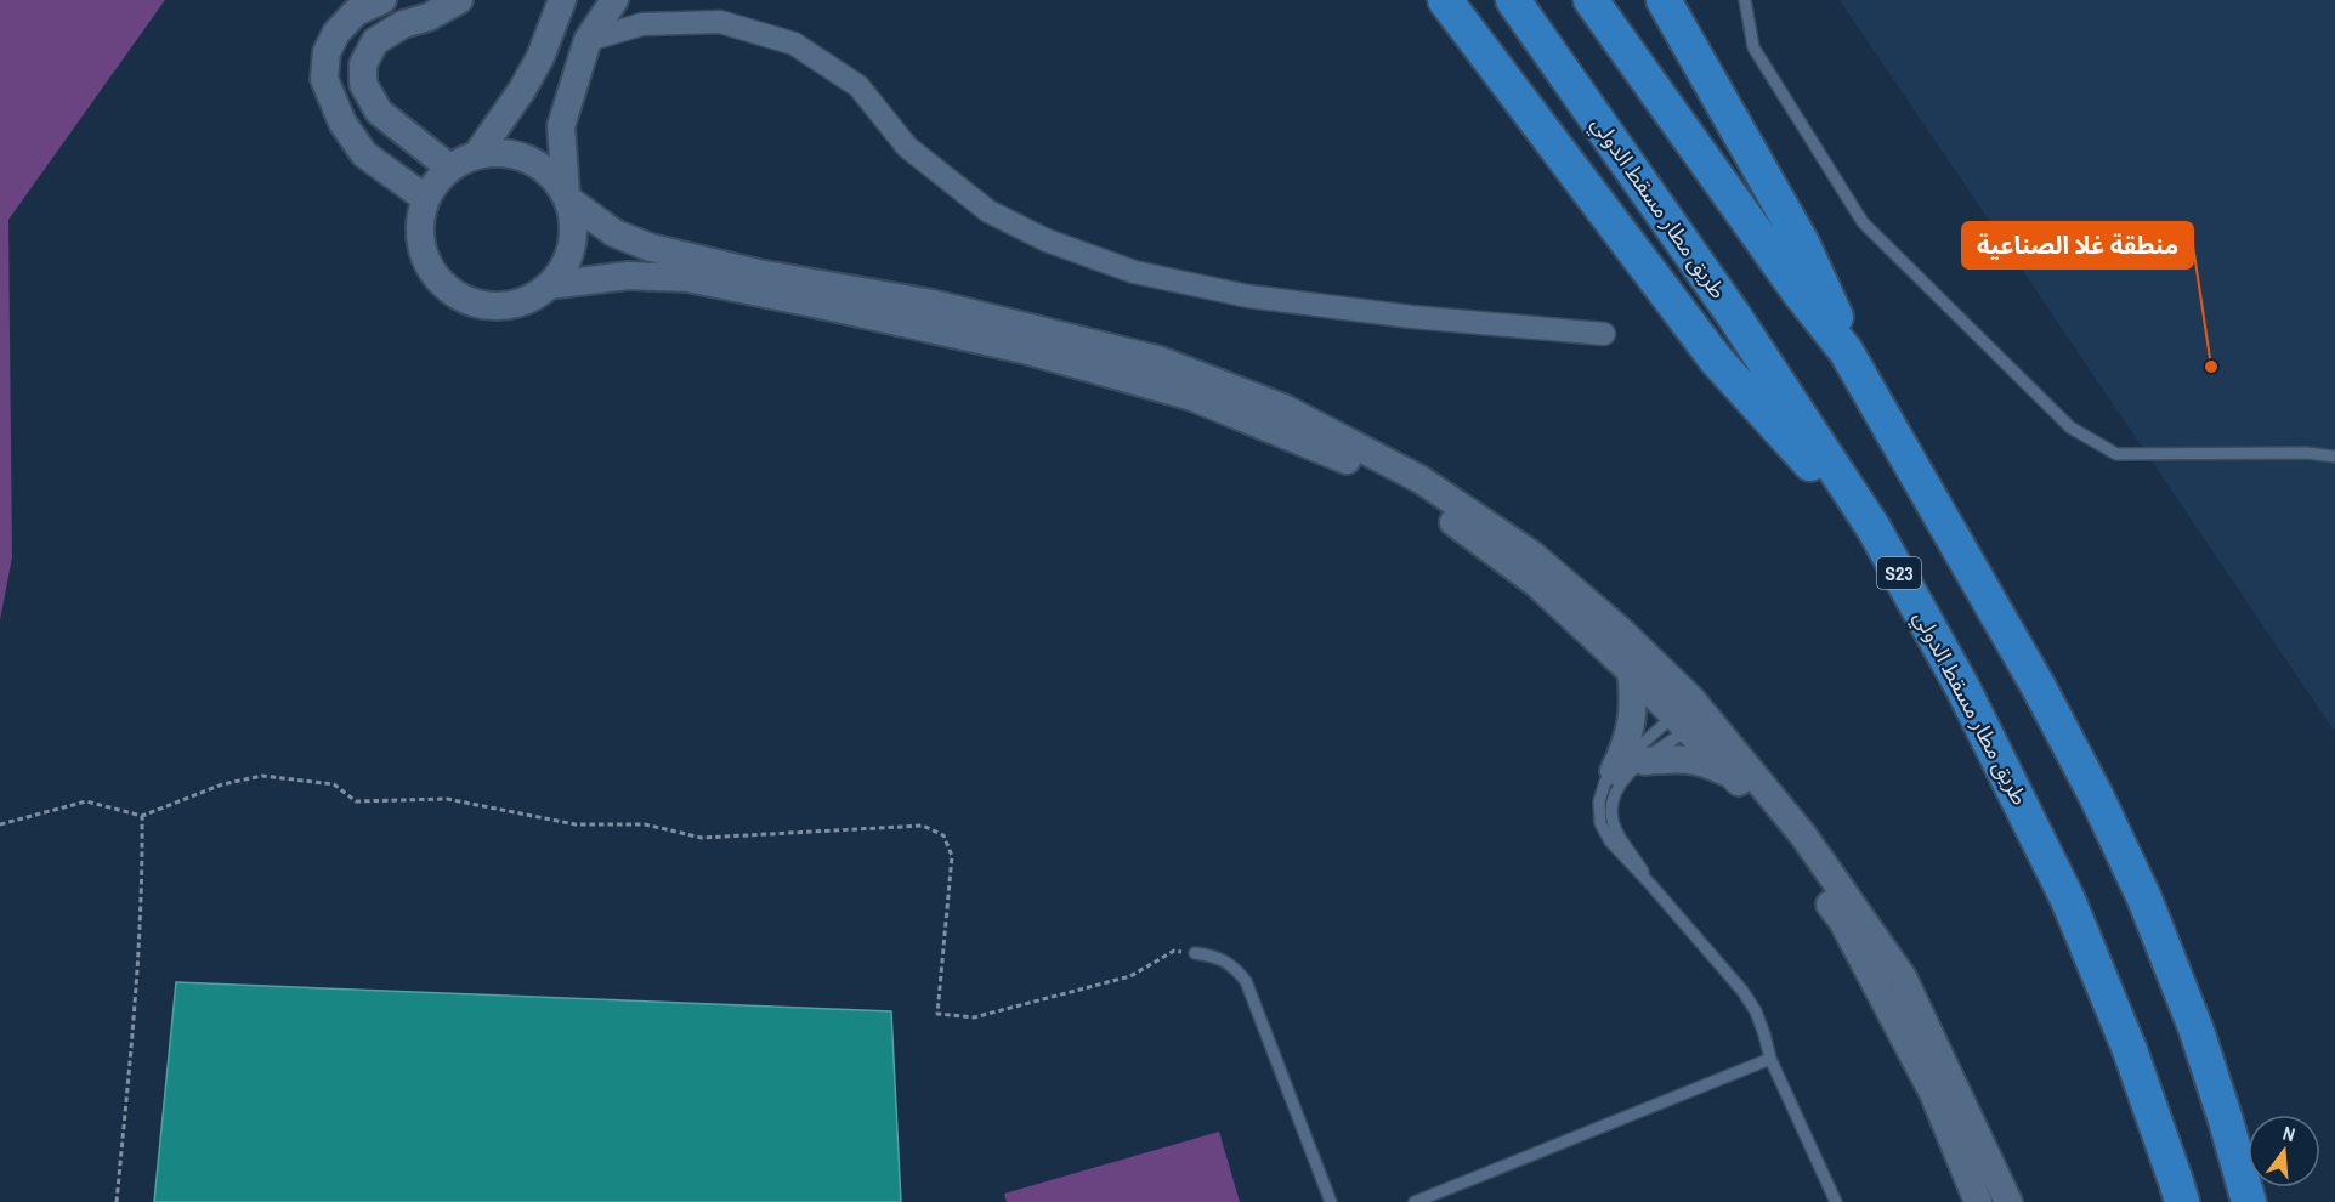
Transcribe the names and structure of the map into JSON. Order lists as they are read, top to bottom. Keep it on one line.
{"streets":{"main road":["طريق مطار مسقط الدولي","S23"]},"places":["منطقة غلا الصناعية"],"north":"top"}
